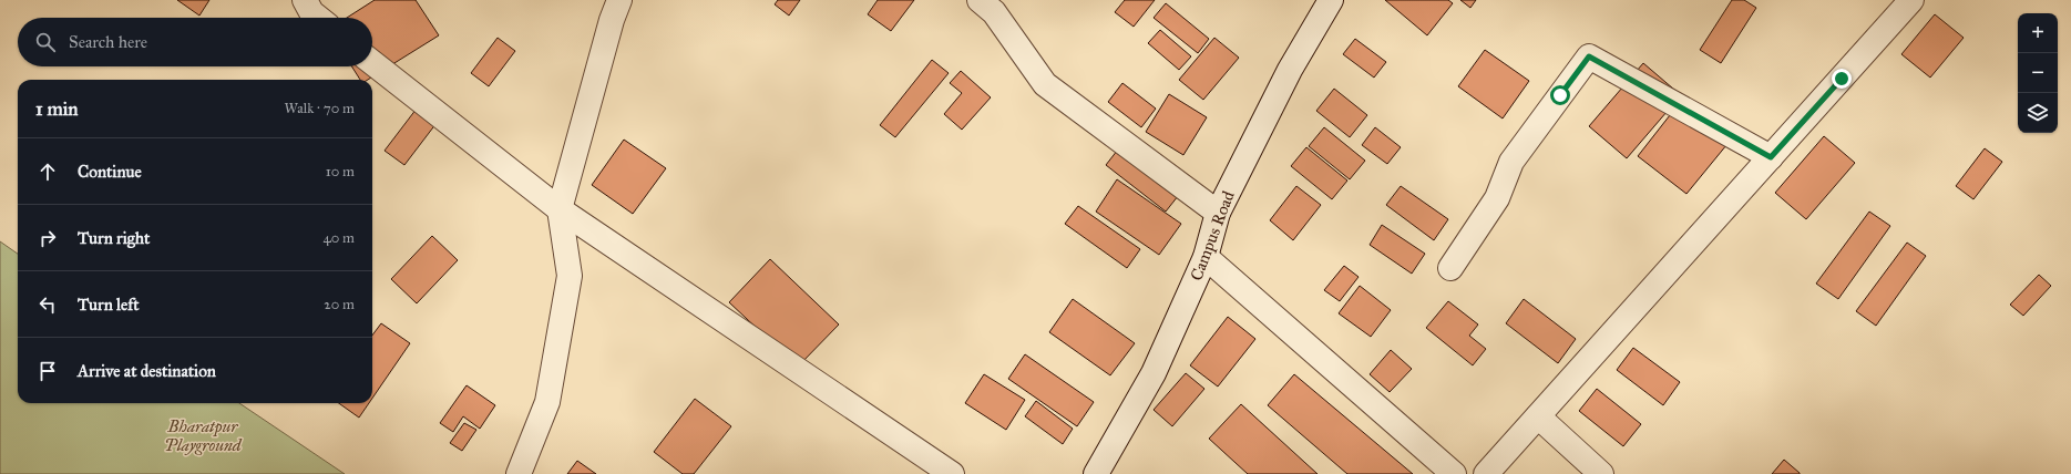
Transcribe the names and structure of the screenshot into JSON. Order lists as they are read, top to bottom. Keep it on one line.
{"streets":{"street":["Campus Road"]},"parks":["Bharatpur Playground"],"page":{"map_buttons":["+","−"],"search":"Search here","heading":["1 min","Walk · 70 m"],"list":[["Continue","10 m"],["Turn right","40 m"],["Turn left","20 m"],"Arrive at destination"]}}
